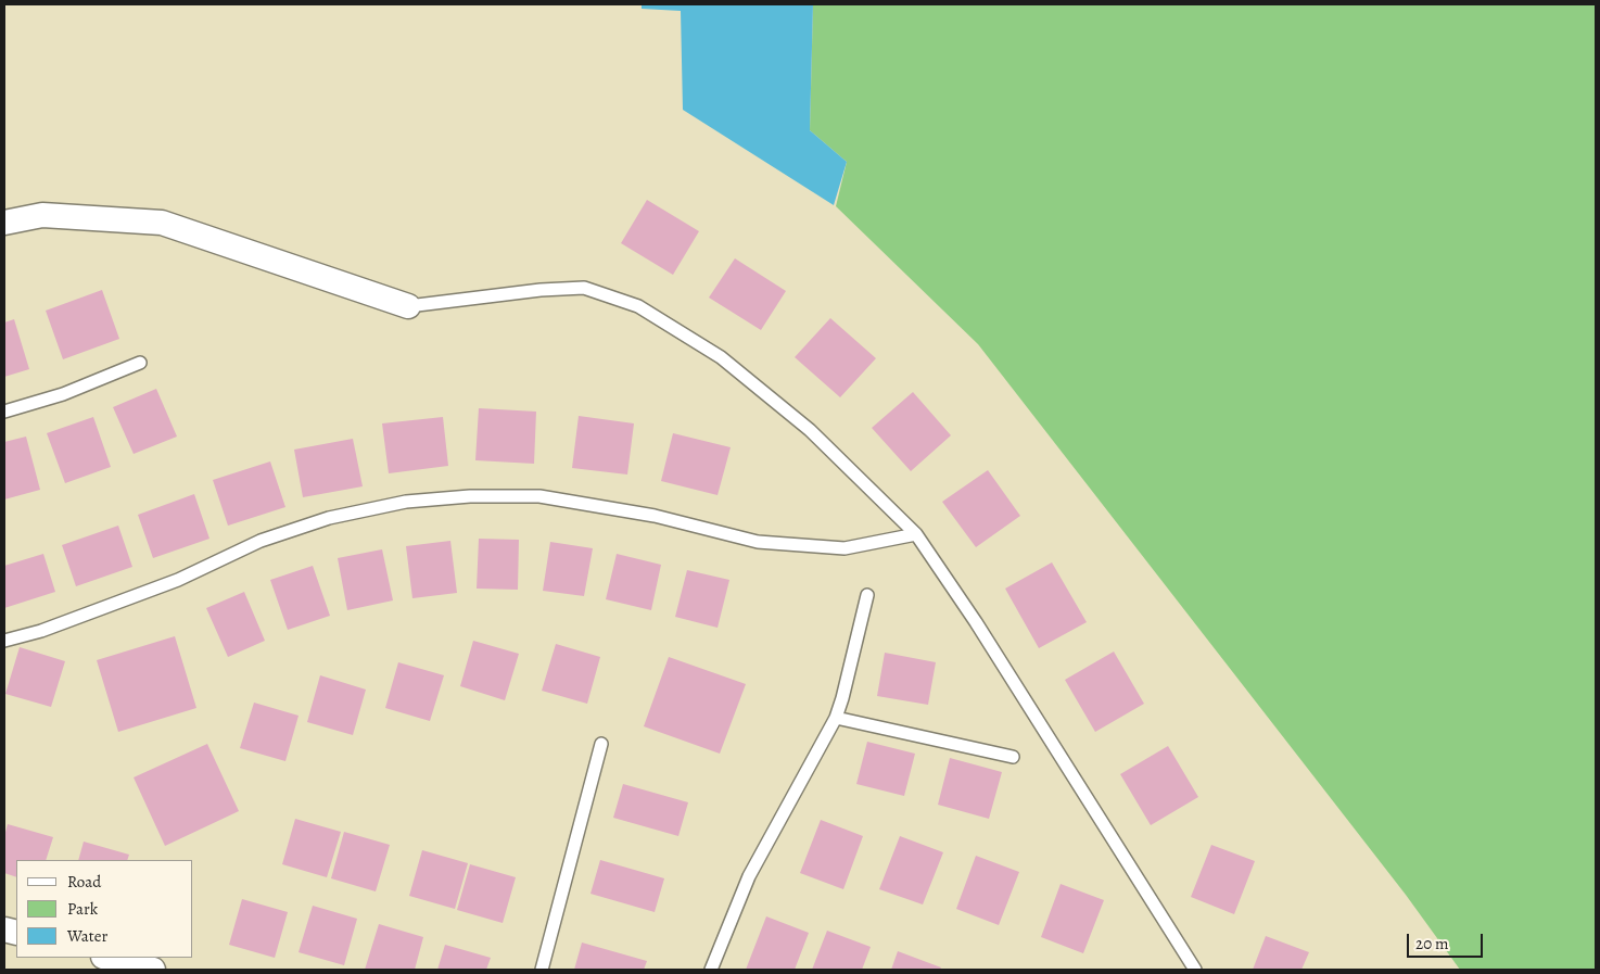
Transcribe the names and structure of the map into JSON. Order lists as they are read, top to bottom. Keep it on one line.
{"legend":["Road","Park","Water"],"scale_bar":"20 m"}
